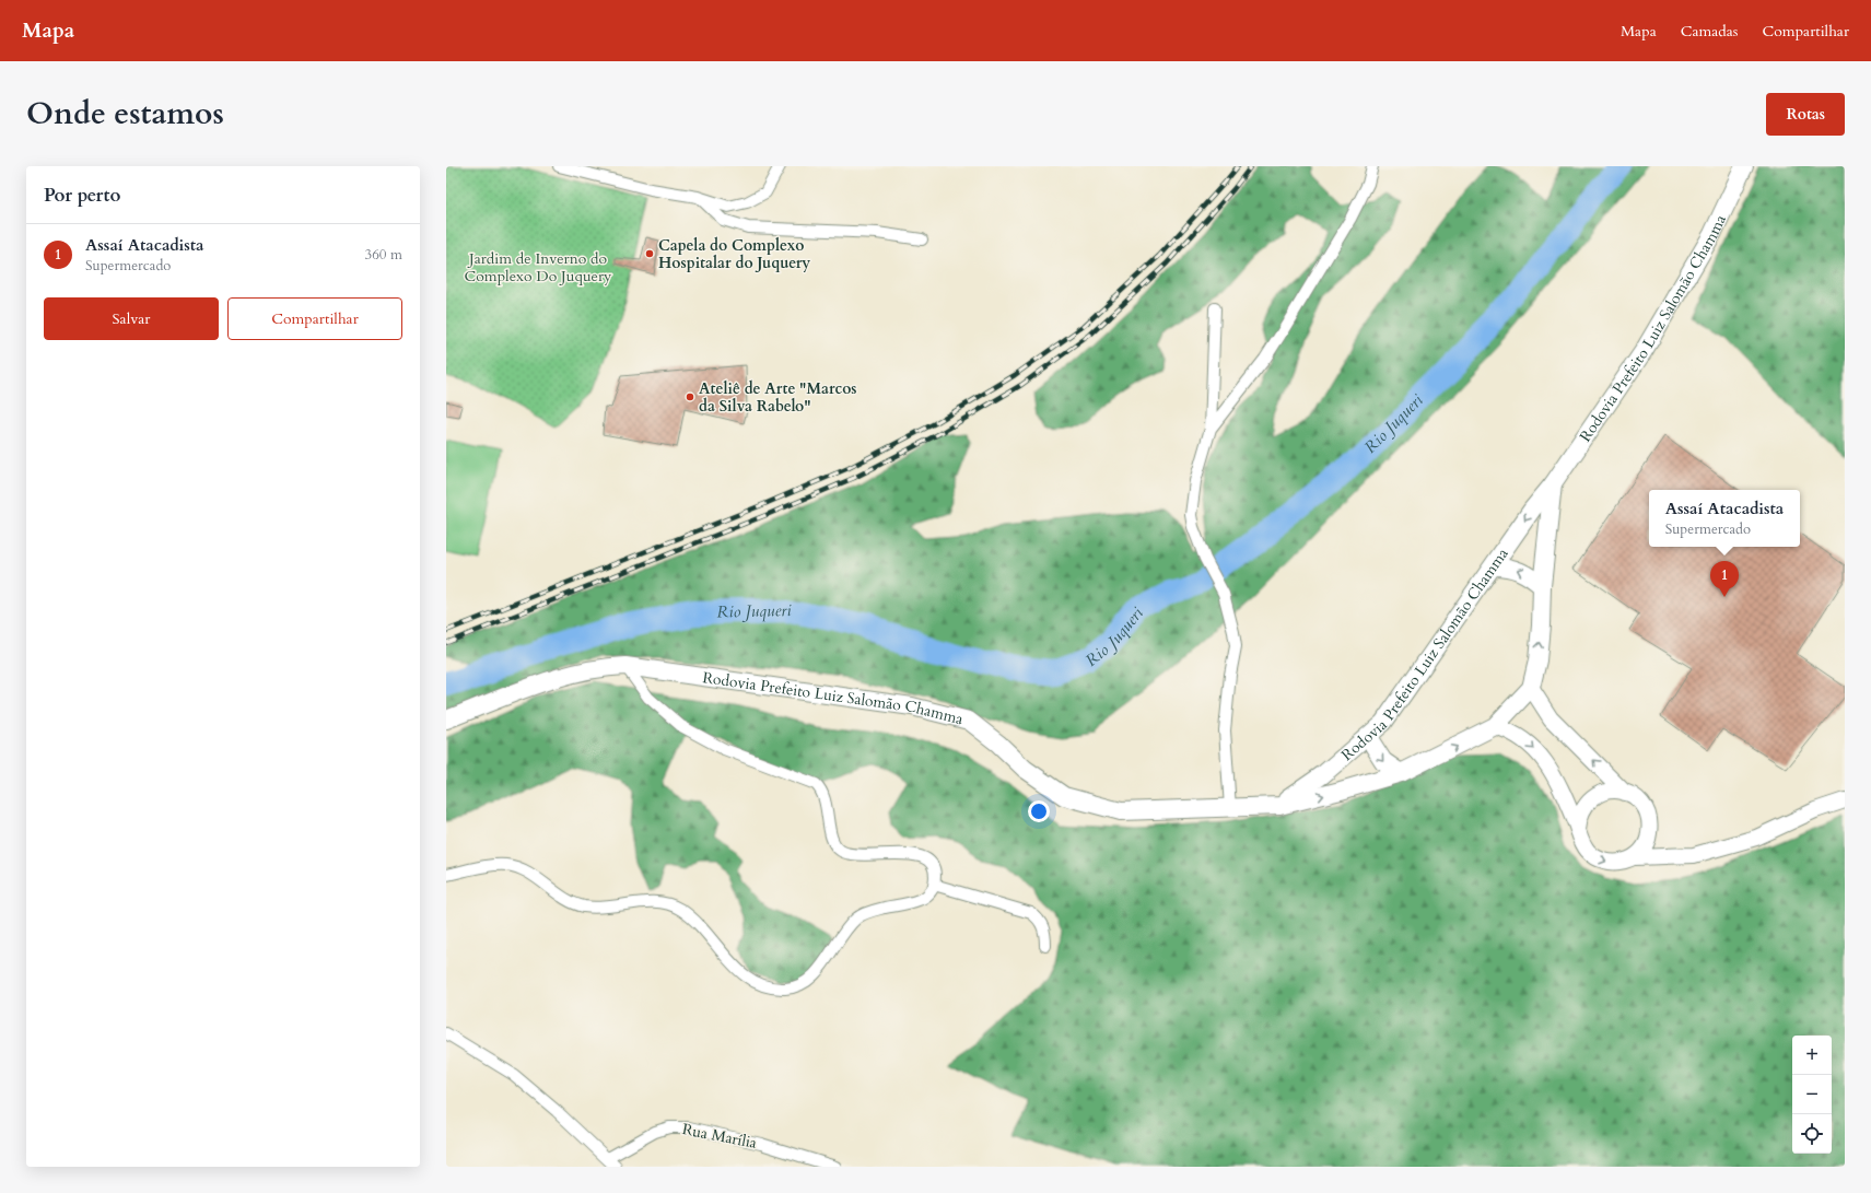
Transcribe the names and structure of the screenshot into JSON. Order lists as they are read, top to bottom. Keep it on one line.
{"streets":{"main road":["Rodovia Prefeito Luiz Salomão Chamma"],"street":["Rua Marília"]},"water":["Rio Juqueri"],"parks":["Jardim de Inverno do Complexo Do Juquery"],"places":["Capela do Complexo Hospitalar do Juquery","Ateliê de Arte \"Marcos da Silva Rabelo\""],"page":{"header":"Mapa","nav":["Mapa","Camadas","Compartilhar"],"title":"Onde estamos","buttons":["Rotas",["Salvar","Compartilhar"]],"heading":"Por perto","list":[{"mark":"1","name":"Assaí Atacadista","note":"Supermercado","value":"360 m"}],"popup":["Assaí Atacadista","Supermercado"],"pins":"1","map_buttons":["+","−"]}}
